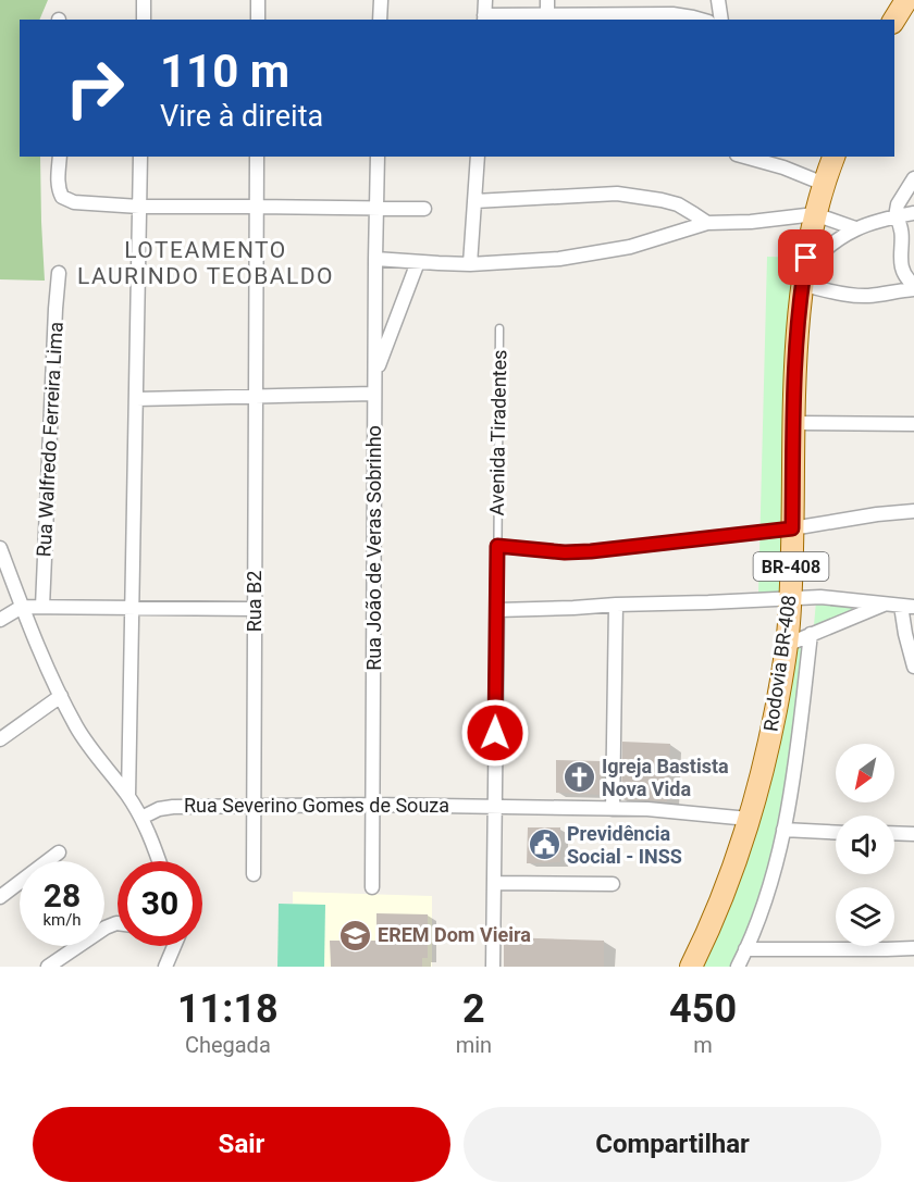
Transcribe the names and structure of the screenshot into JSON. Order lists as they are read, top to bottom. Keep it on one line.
{"streets":{"main road":["BR-408","Rodovia BR-408"],"street":["Avenida Tiradentes","Rua Walfredo Ferreira Lima","Rua João de Veras Sobrinho","Rua B2","Rua Severino Gomes de Souza"]},"crossings":[["Avenida Tiradentes","Rua Severino Gomes de Souza"],["Rua João de Veras Sobrinho","Rua Severino Gomes de Souza"],["Rua B2","Rua Severino Gomes de Souza"],["Rodovia BR-408","Rua Severino Gomes de Souza"]],"districts":["LOTEAMENTO LAURINDO TEOBALDO"],"places":{"church":["Igreja Bastista Nova Vida"],"public building":["Previdência Social - INSS"],"school or university":["EREM Dom Vieira"]},"north":"bottom left","page":{"turn":["110 m","Vire à direita"],"speed":"28 km/h","limit":"30","eta":["11:18","Chegada","2","min","450","m"],"buttons":["Sair","Compartilhar"]}}
